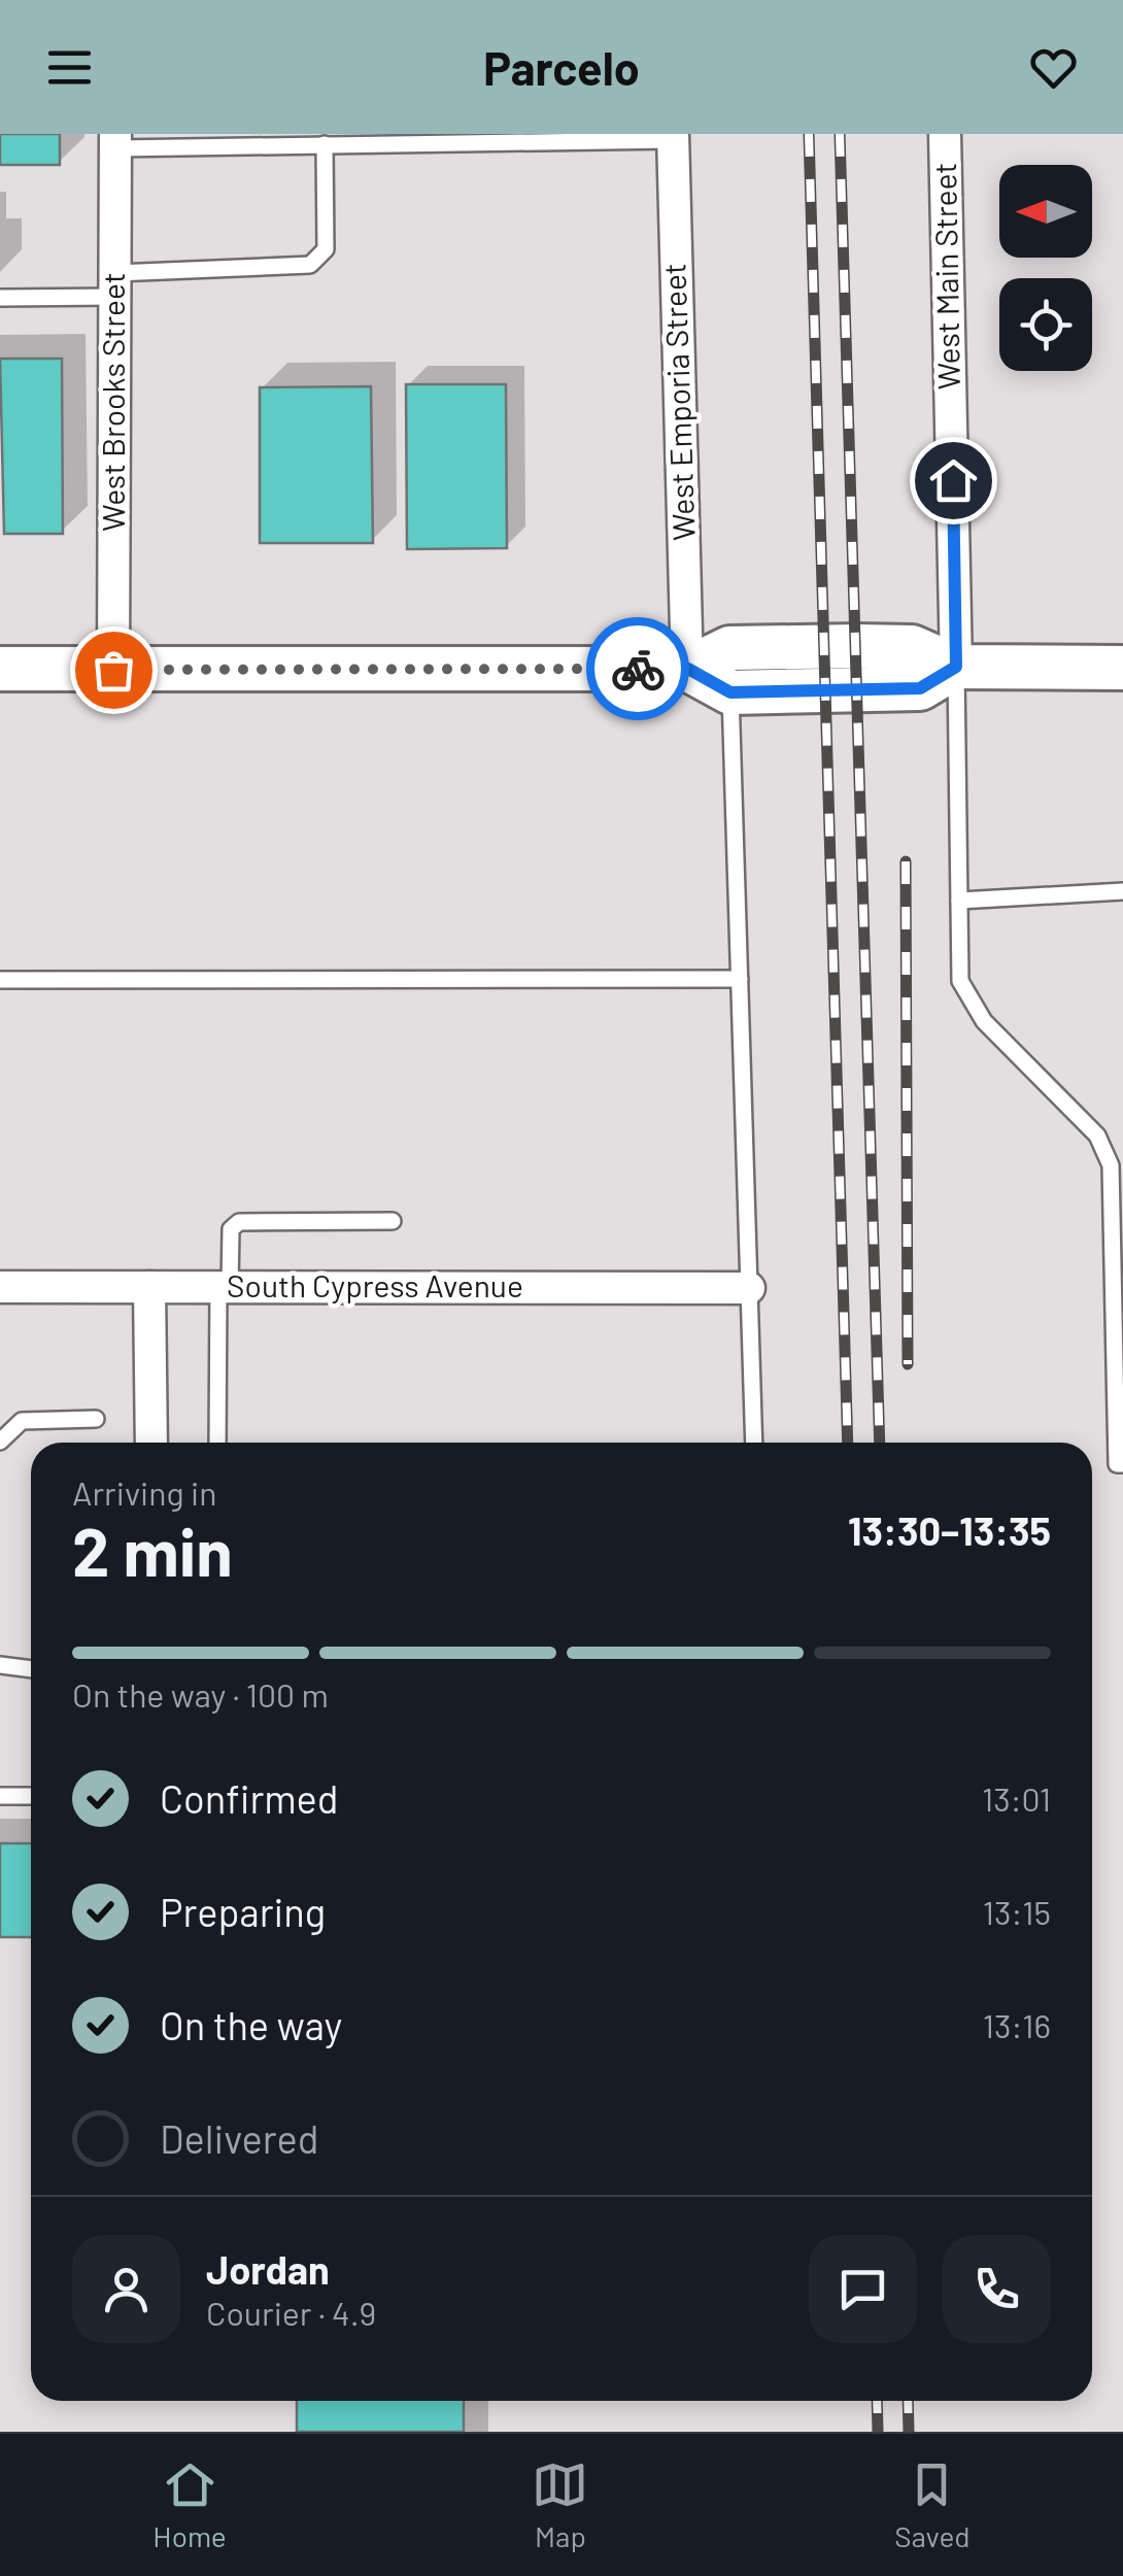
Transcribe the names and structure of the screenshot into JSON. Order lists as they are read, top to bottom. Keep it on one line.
{"streets":{"street":["West Main Street","West Brooks Street","West Emporia Street","South Cypress Avenue"]},"north":"left","page":{"header":"Parcelo","heading":["2 min","Arriving in","13:30–13:35"],"panel":["Jordan","Courier · 4.9"],"bar":"On the way · 100 m","list":[["Confirmed","13:01"],["Preparing","13:15"],["On the way","13:16"],"Delivered"],"tabs":["Home","Map","Saved"]}}
